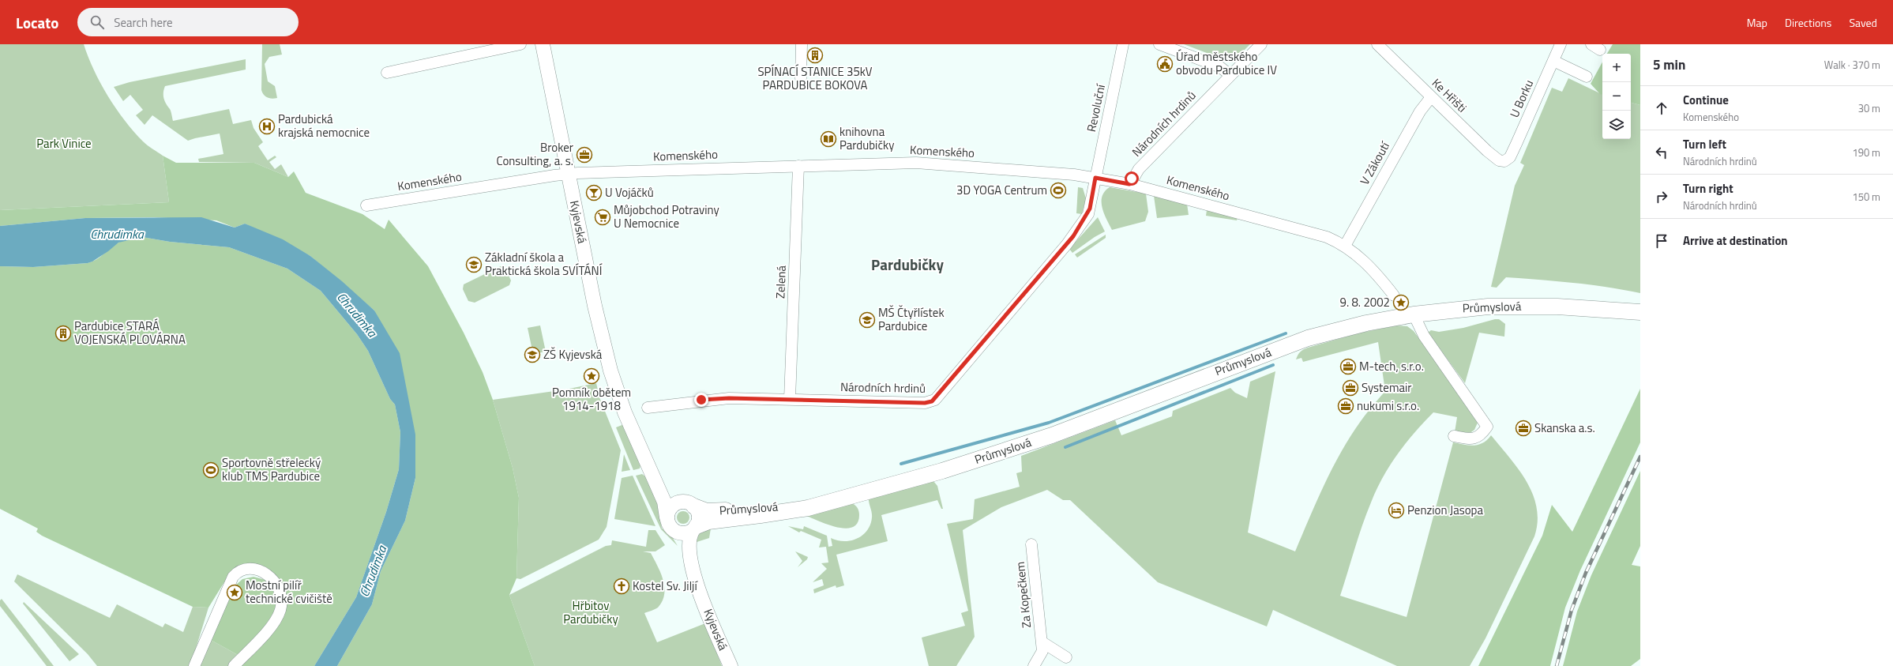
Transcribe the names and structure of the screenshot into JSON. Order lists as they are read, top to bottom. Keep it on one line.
{"streets":{"main road":["Průmyslová"],"street":["Ke Hřišti","U Borku","Revoluční","Národních hrdinů","Komenského","V Zákoutí","Kyjevská","Zelená","Za Kopečkem"]},"crossings":[["Ke Hřišti","U Borku"],["Ke Hřišti","V Zákoutí"],["Revoluční","Národních hrdinů"],["Revoluční","Komenského"],["Národních hrdinů","Komenského"],["Národních hrdinů","Zelená"],["Komenského","V Zákoutí"],["Komenského","Kyjevská"],["Komenského","Zelená"],["Kyjevská","Průmyslová"]],"districts":["Pardubičky"],"water":["Chrudimka"],"parks":["Park Vinice","Hřbitov Pardubičky"],"places":{"building":["SPÍNACÍ STANICE 35kV PARDUBICE BOKOVA","Pardubice STARÁ VOJENSKÁ PLOVÁRNA"],"public building":["Úřad městského obvodu Pardubice IV"],"hospital":["Pardubická krajská nemocnice"],"library":["knihovna Pardubičky"],"office":["Broker Consulting, a. s.","M-tech, s.r.o.","Systemair","nukumi s.r.o.","Skanska a.s."],"sports":["3D YOGA Centrum","Sportovně střelecký klub TMS Pardubice"],"bar":["U Vojáčků"],"supermarket":["Můjobchod Potraviny U Nemocnice"],"school or university":["Základní škola a Praktická škola SVÍTÁNÍ","MŠ Čtyřlístek Pardubice","ZŠ Kyjevská"],"place":["9. 8. 2002","Pomník obětem 1914-1918","Mostní pilíř technické cvičiště"],"hotel":["Penzion Jasopa"],"church":["Kostel Sv. Jiljí"]},"page":{"header":"Locato","search":"Search here","nav":["Map","Directions","Saved"],"heading":["5 min","Walk · 370 m"],"map_buttons":["+","−"],"list":[["Continue","Komenského","30 m"],["Turn left","Národních hrdinů","190 m"],["Turn right","Národních hrdinů","150 m"],"Arrive at destination"]}}
